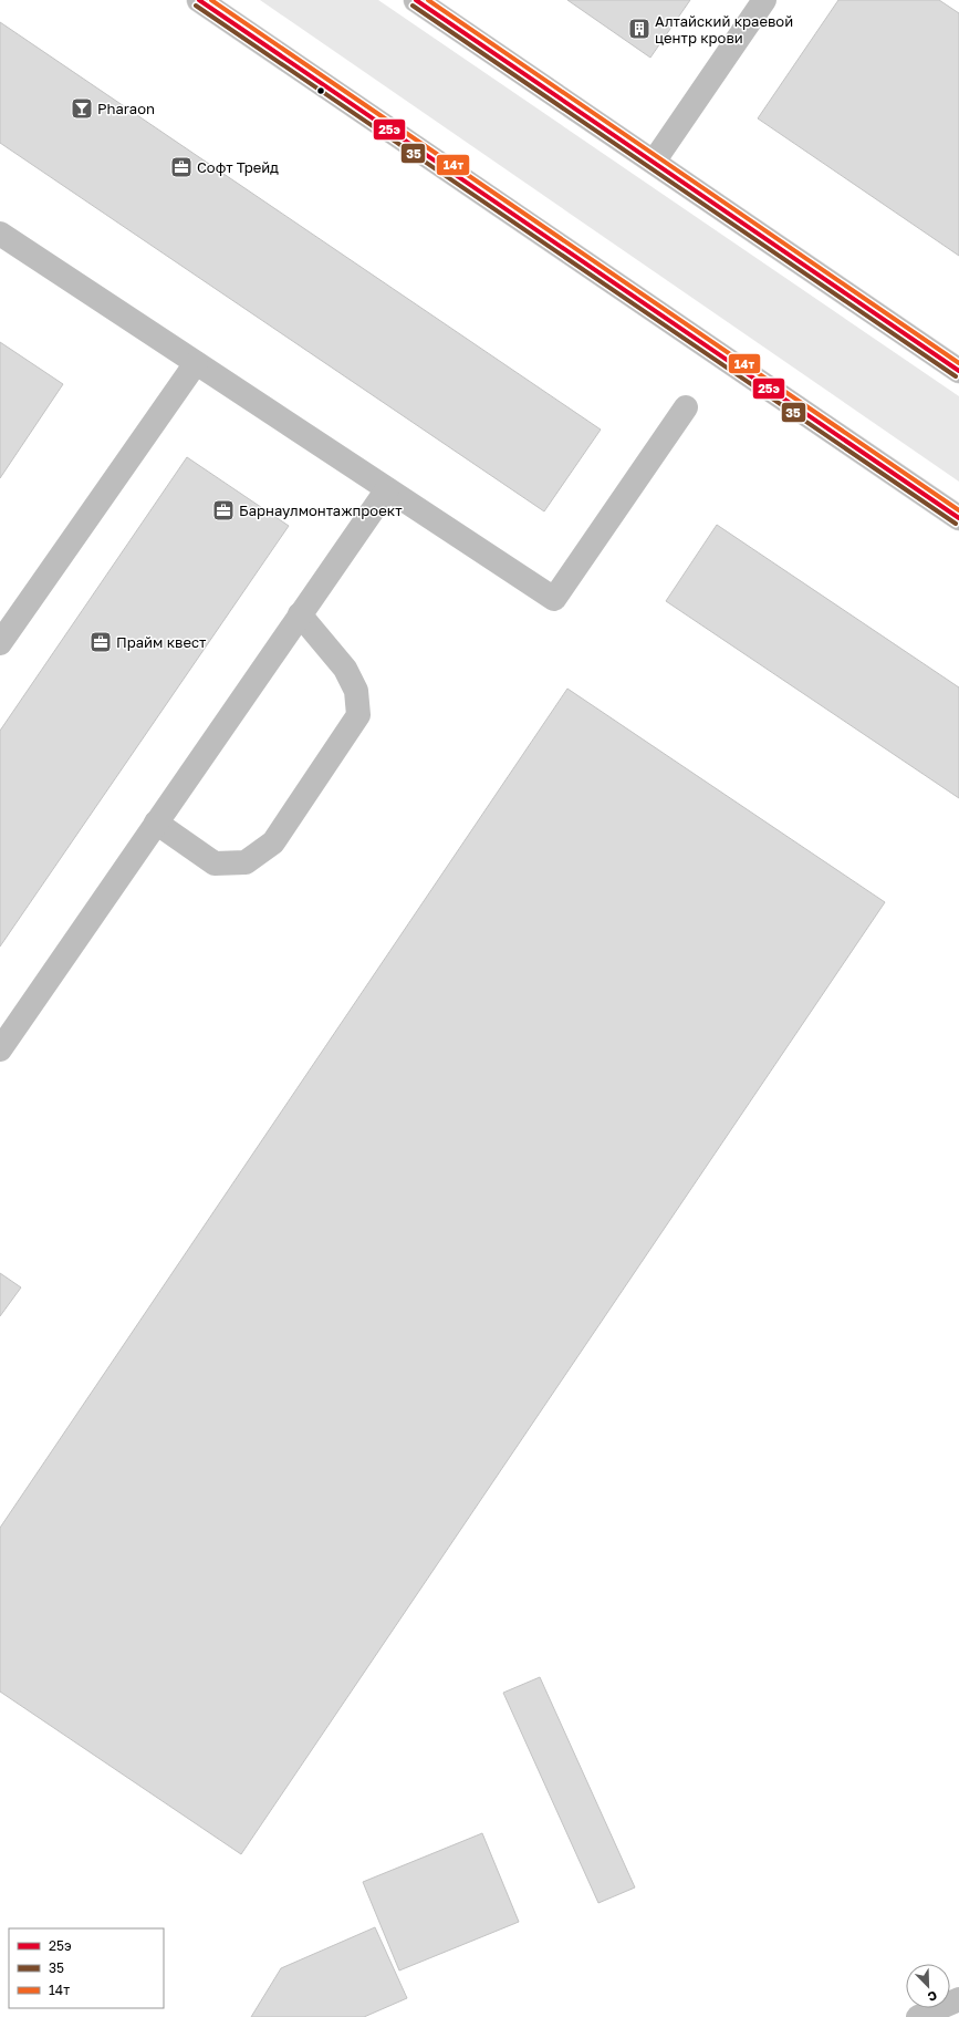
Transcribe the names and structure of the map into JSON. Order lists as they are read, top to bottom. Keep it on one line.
{"places":{"building":["Алтайский краевой центр крови"],"bar":["Pharaon"],"office":["Софт Трейд","Барнаулмонтажпроект","Прайм квест"]},"lines":["transit line 25э","transit line 14т","transit line 35"],"legend":["25э","35","14т"],"north":"bottom right"}
